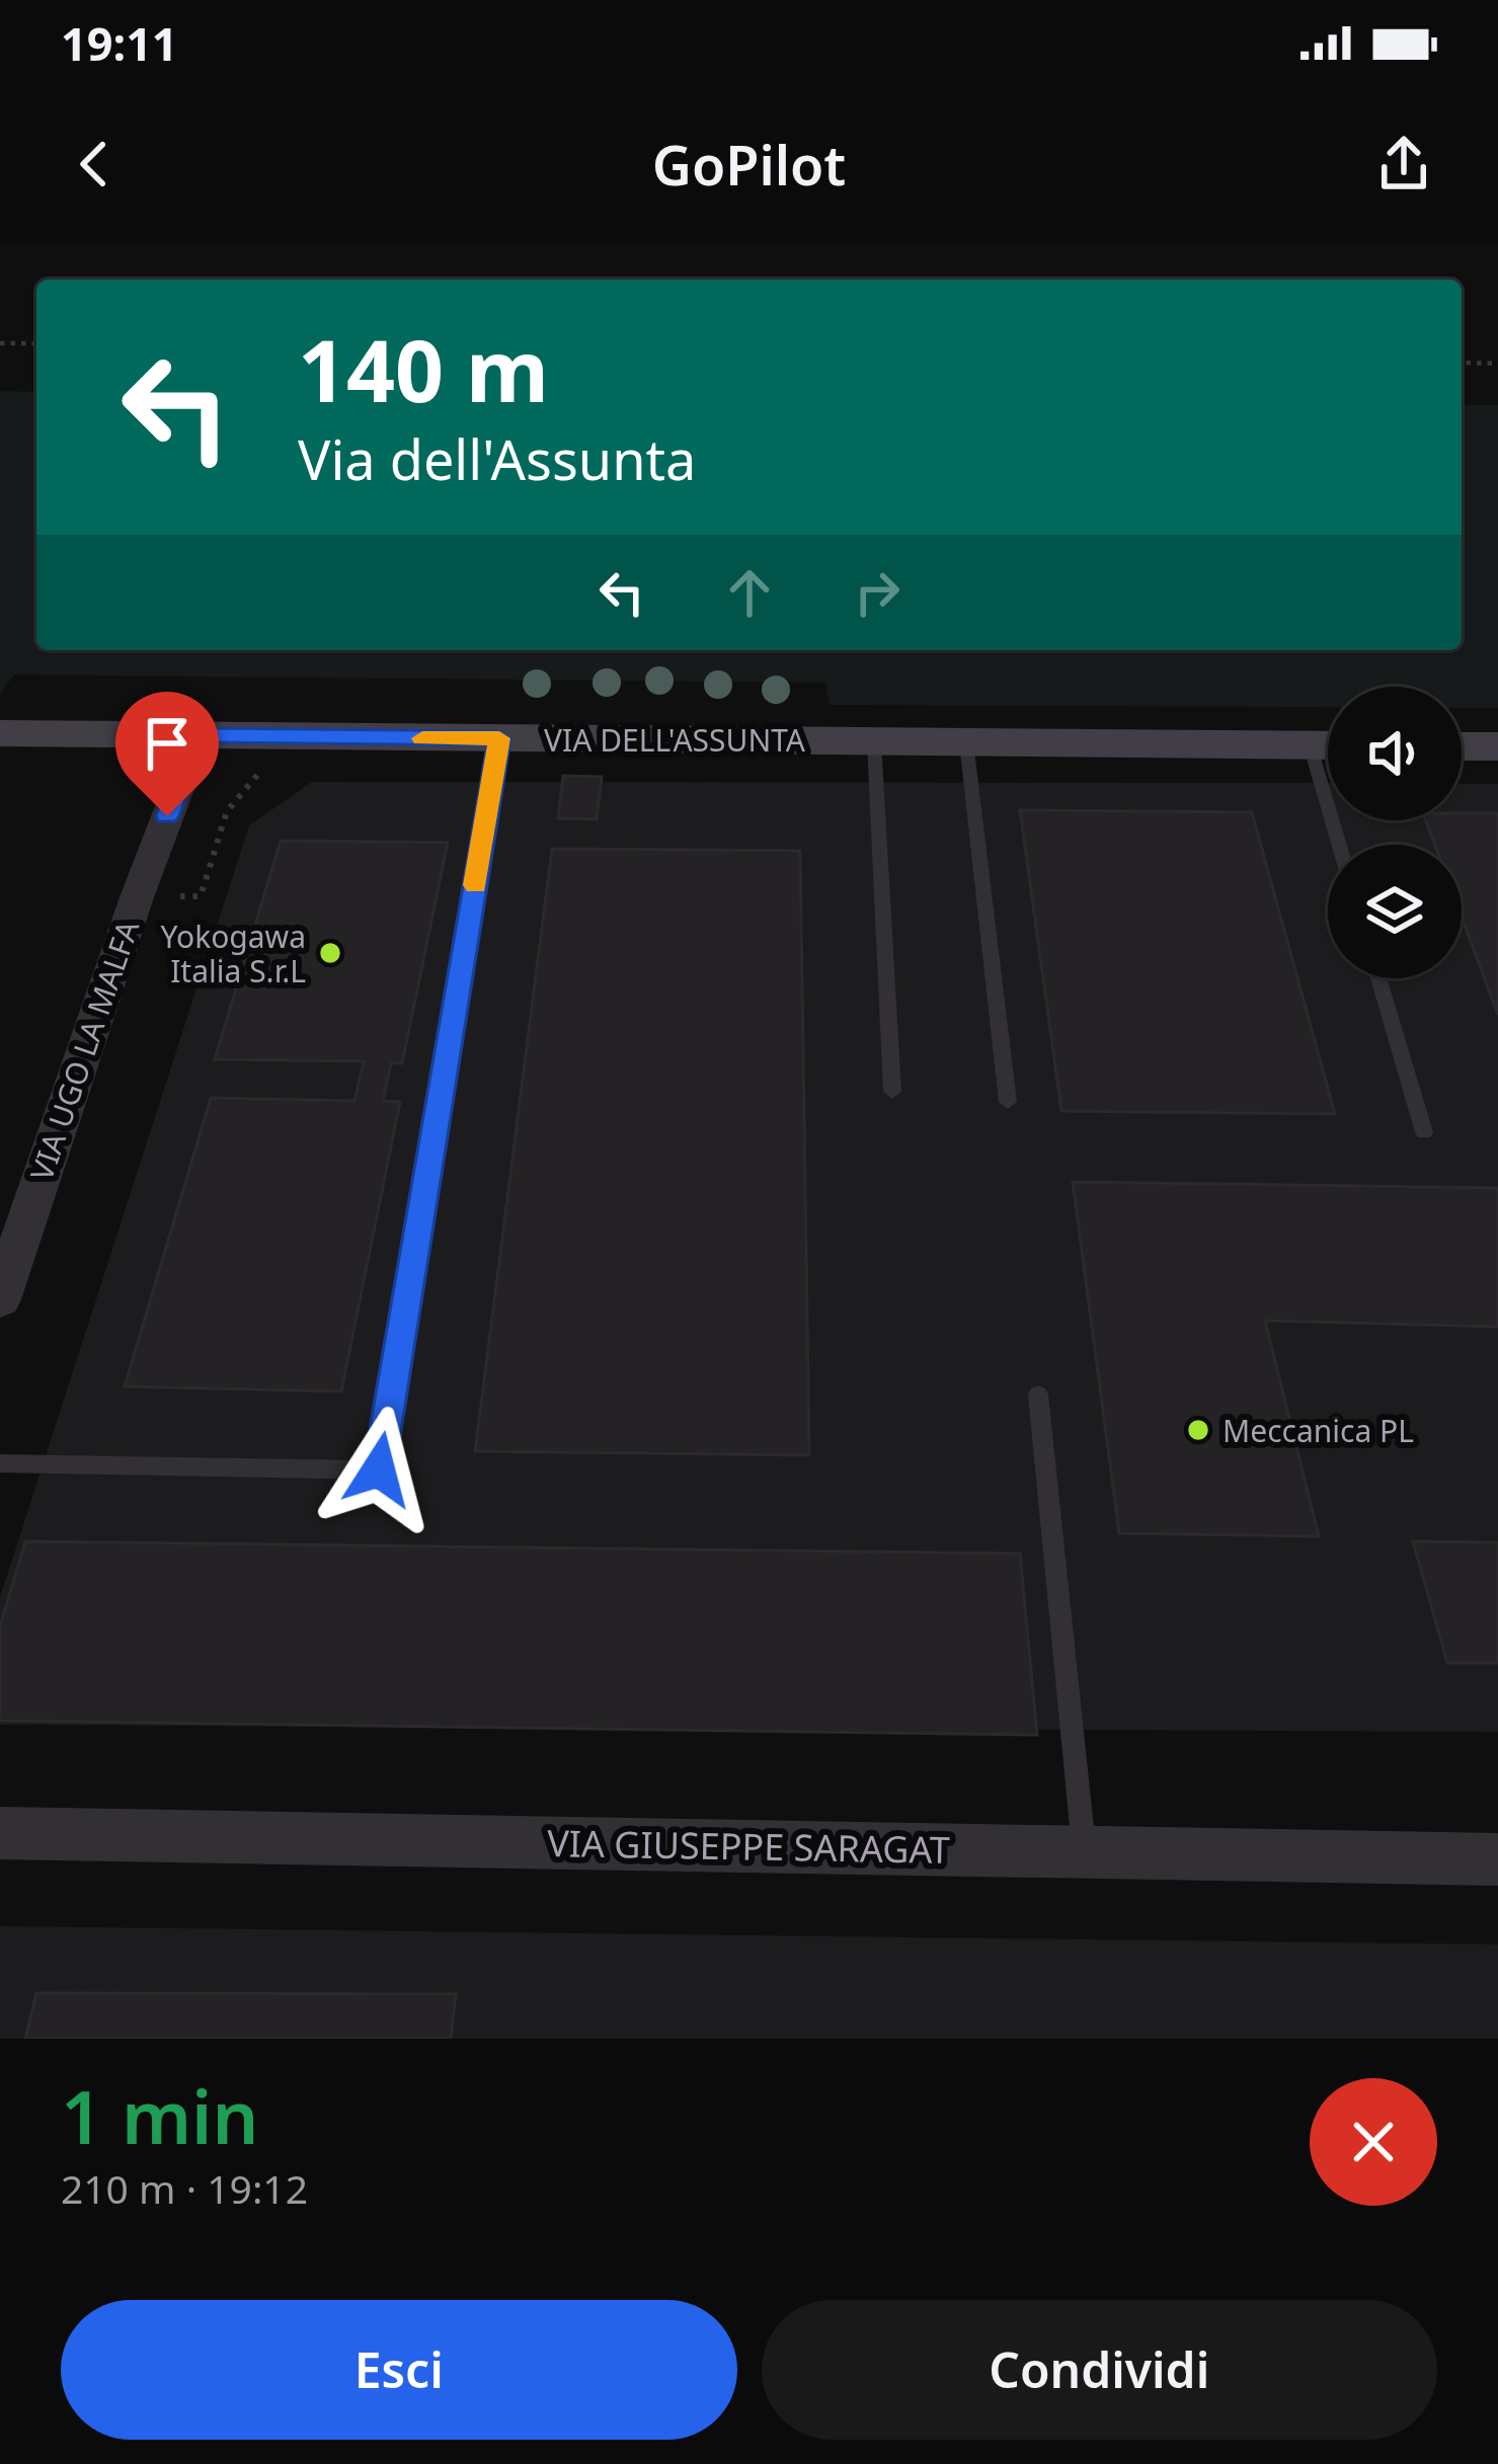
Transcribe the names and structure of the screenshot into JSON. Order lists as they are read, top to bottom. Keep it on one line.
{"streets":{"street":["VIA DELL'ASSUNTA","VIA UGO LA MALFA","VIA GIUSEPPE SARAGAT"]},"crossings":[["VIA DELL'ASSUNTA","VIA UGO LA MALFA"]],"places":["Yokogawa Italia S.r.L","Meccanica PL"],"page":{"status":"19:11","header":"GoPilot","turn":["140 m","Via dell'Assunta"],"heading":["1 min","210 m · 19:12"],"buttons":["Esci","Condividi"]}}
